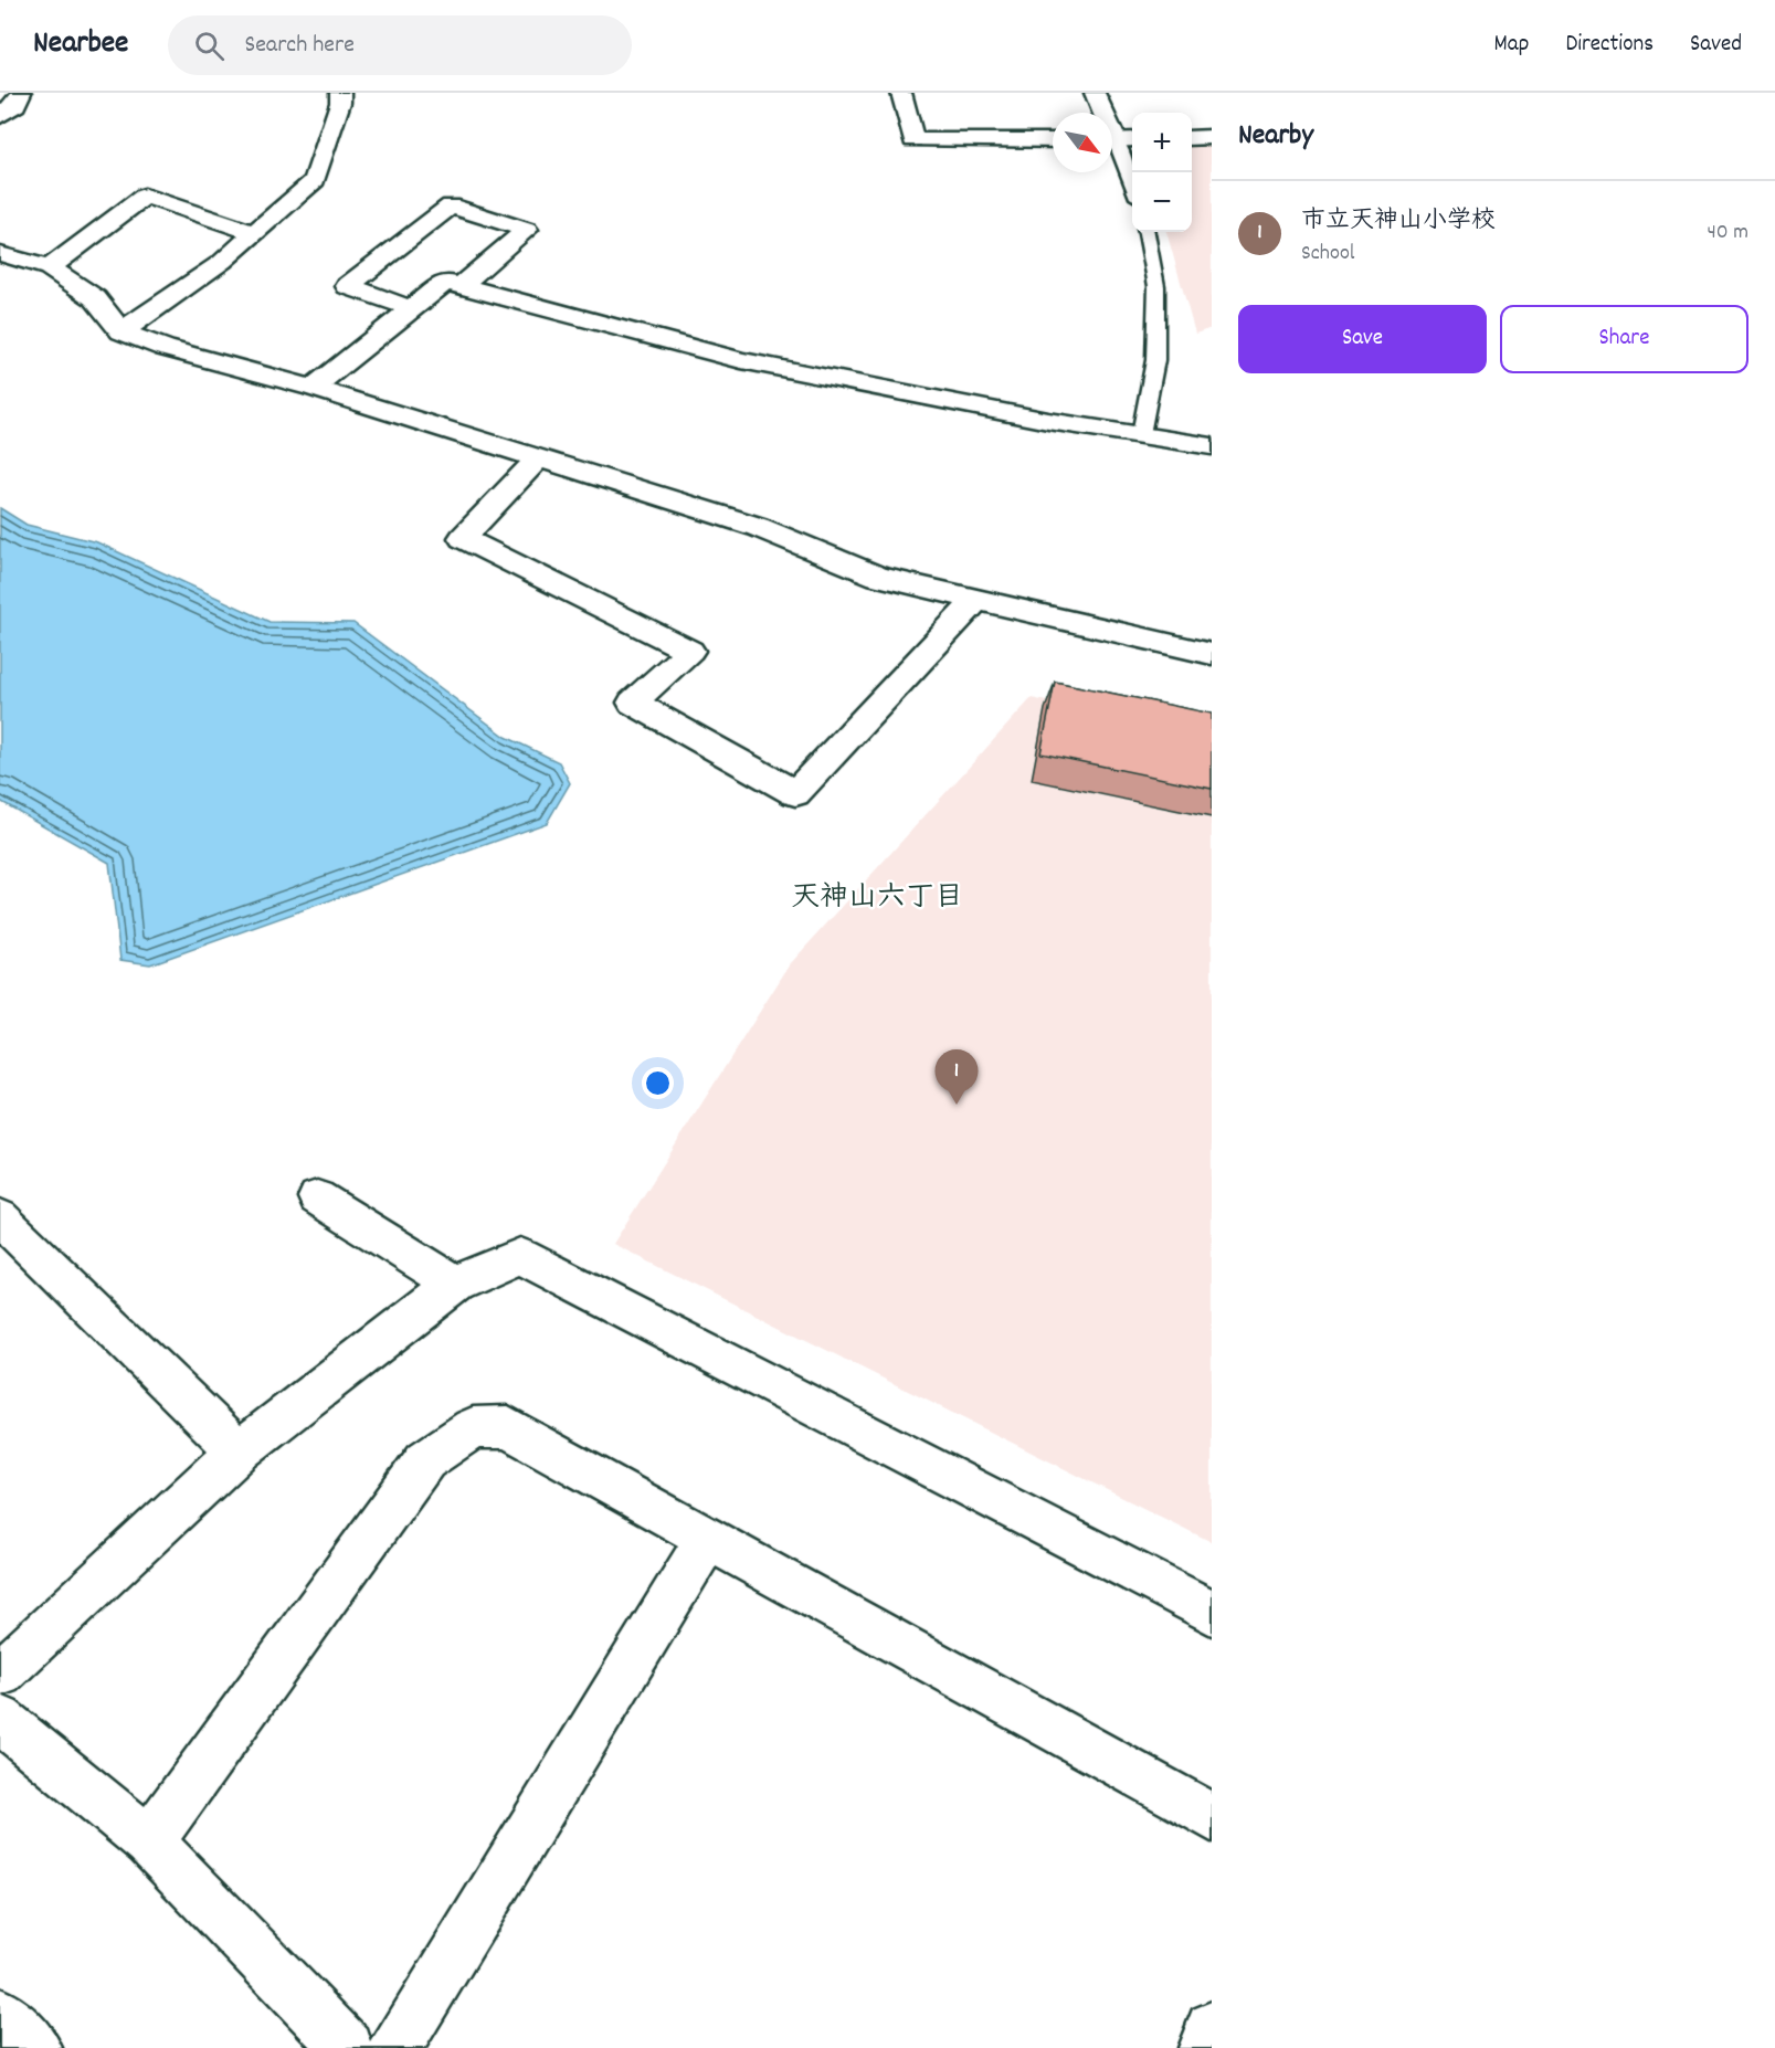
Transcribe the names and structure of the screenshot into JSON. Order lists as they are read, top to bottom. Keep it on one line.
{"districts":["天神山六丁目"],"north":"bottom right","page":{"header":"Nearbee","search":"Search here","nav":["Map","Directions","Saved"],"heading":"Nearby","map_buttons":["+","−"],"list":[{"mark":"1","name":"市立天神山小学校","note":"School","value":"40 m"}],"buttons":["Save","Share"],"pins":"1"}}
